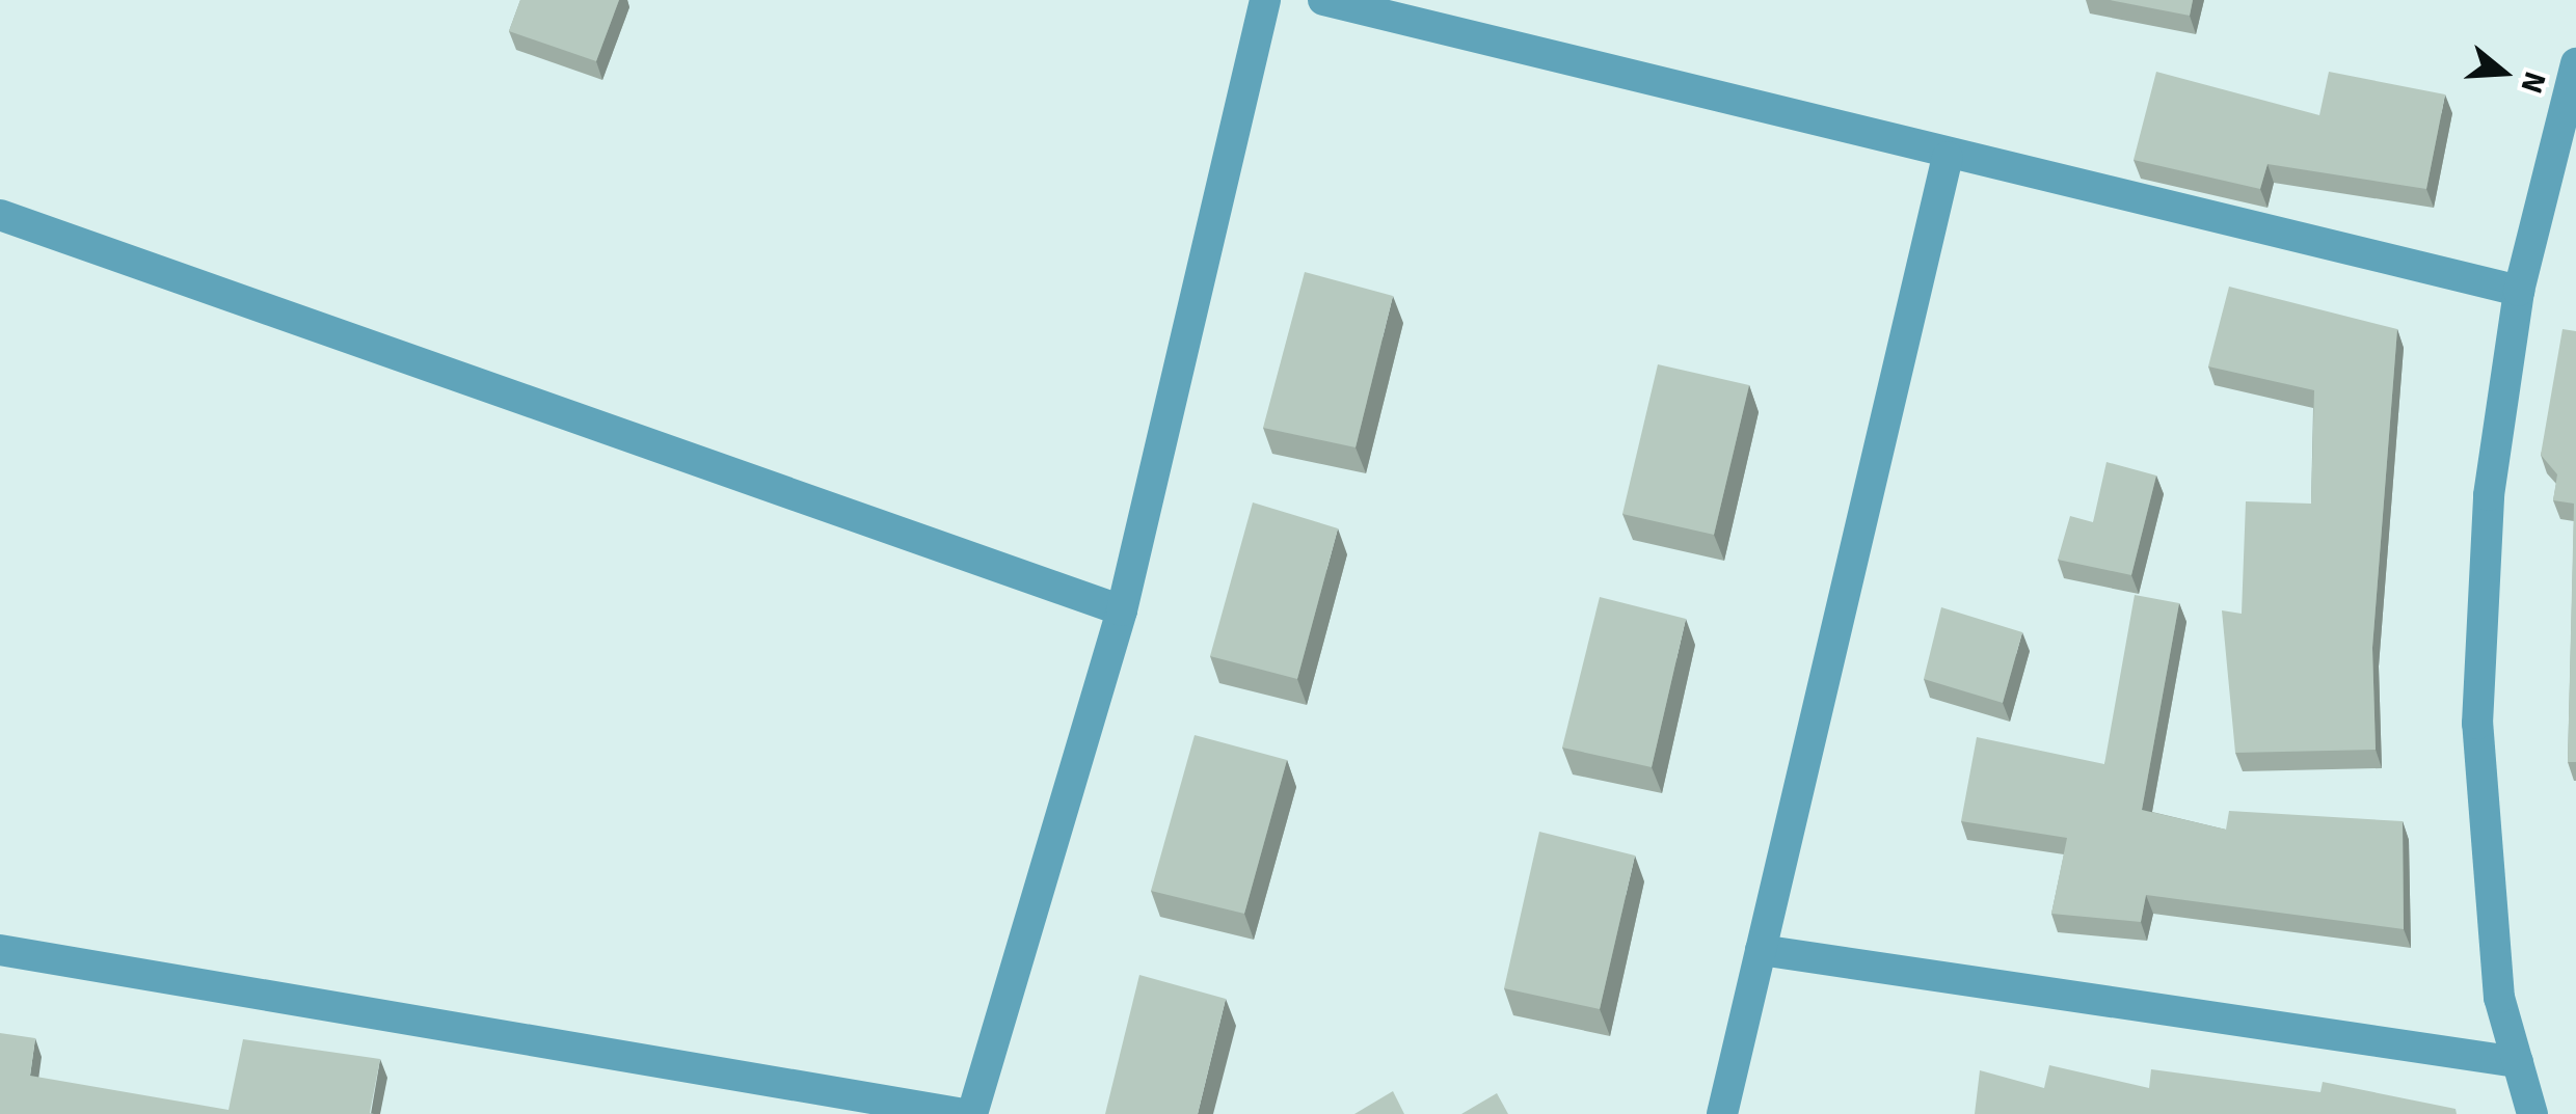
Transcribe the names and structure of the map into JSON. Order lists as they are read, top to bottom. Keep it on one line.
{"north":"right"}
